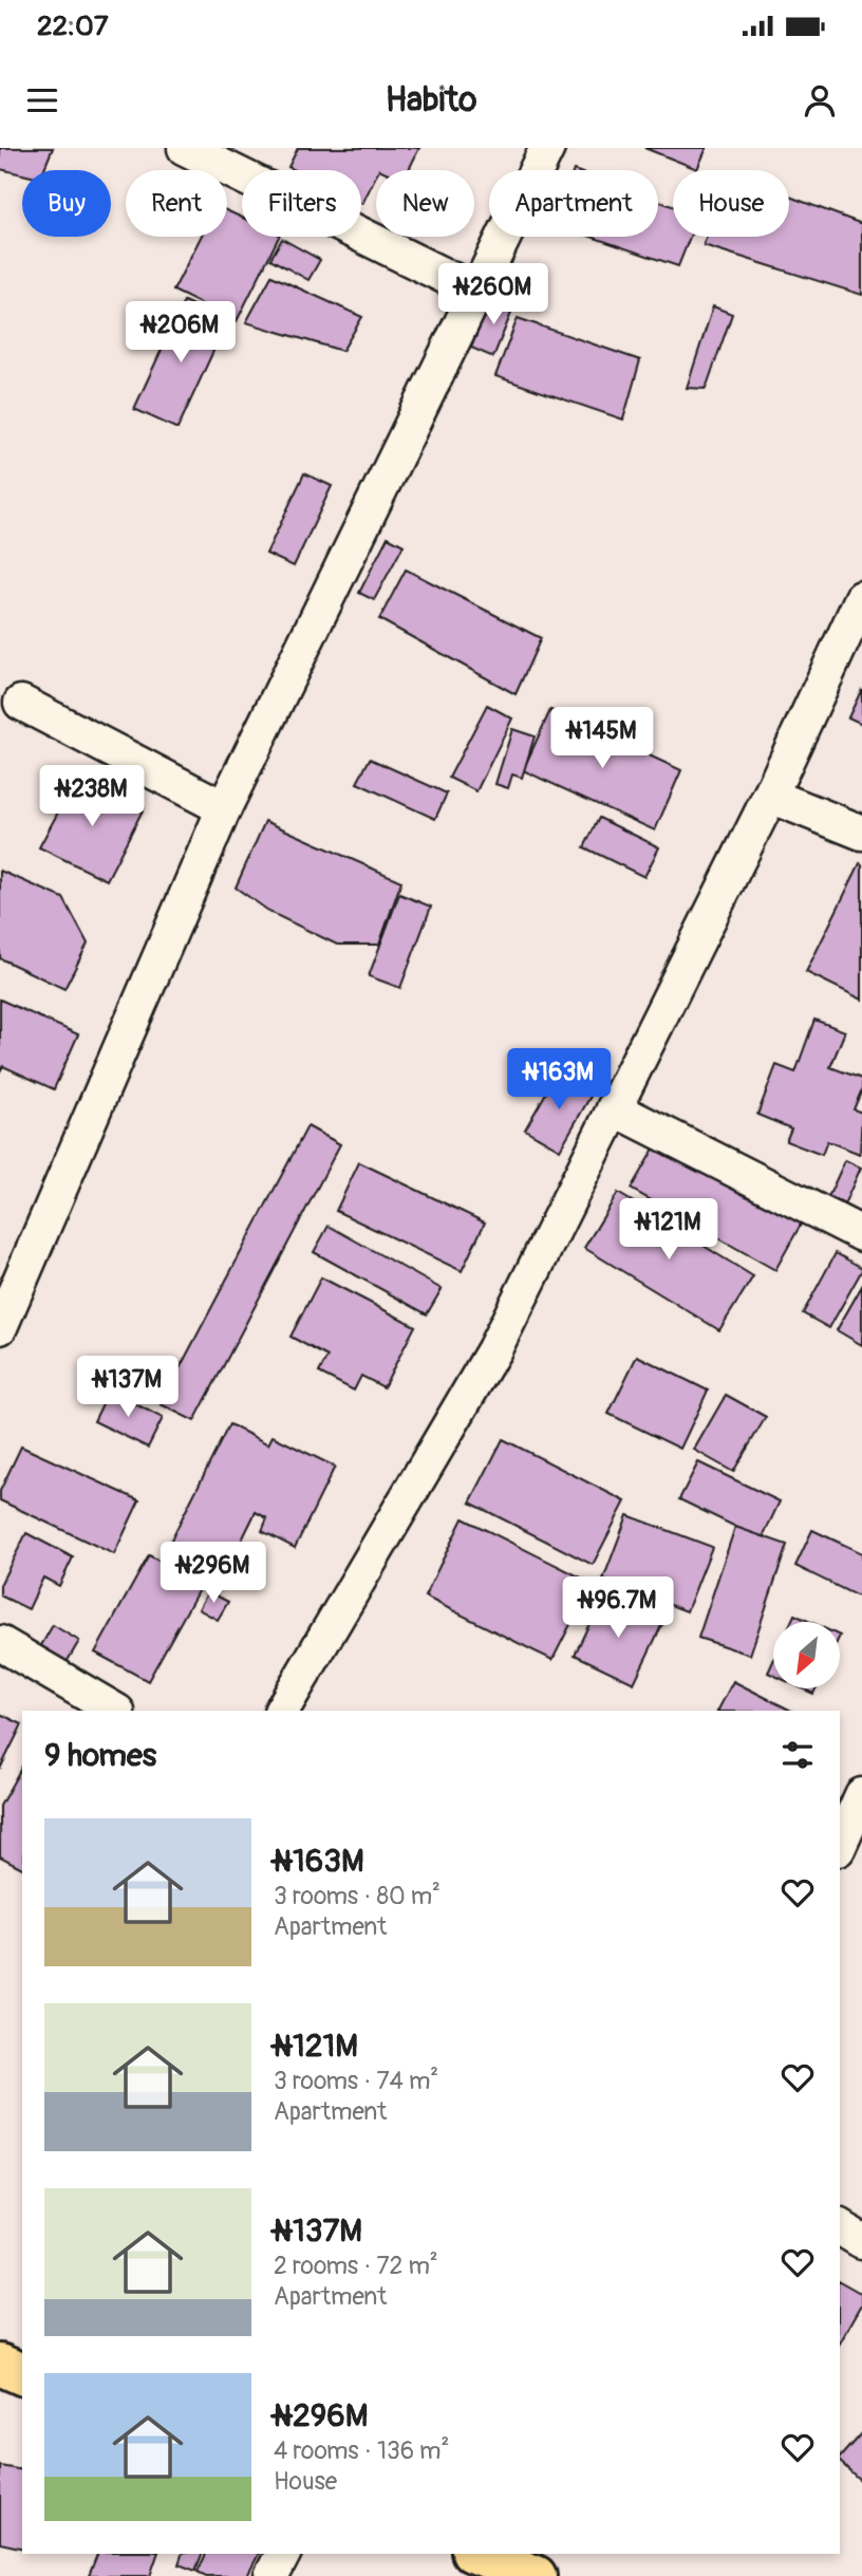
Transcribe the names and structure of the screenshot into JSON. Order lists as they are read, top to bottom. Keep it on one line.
{"north":"bottom left","page":{"status":"22:07","header":"Habito","chip":["Buy","Rent","Filters","New","Apartment","House"],"price":["₦260M","₦206M","₦145M","₦238M","₦163M","₦121M","₦137M","₦296M","₦96.7M"],"heading":"9 homes","list":[{"name":"₦163M","note":"3 rooms · 80 m² · Apartment"},{"name":"₦121M","note":"3 rooms · 74 m² · Apartment"},{"name":"₦137M","note":"2 rooms · 72 m² · Apartment"},{"name":"₦296M","note":"4 rooms · 136 m² · House"}]}}
